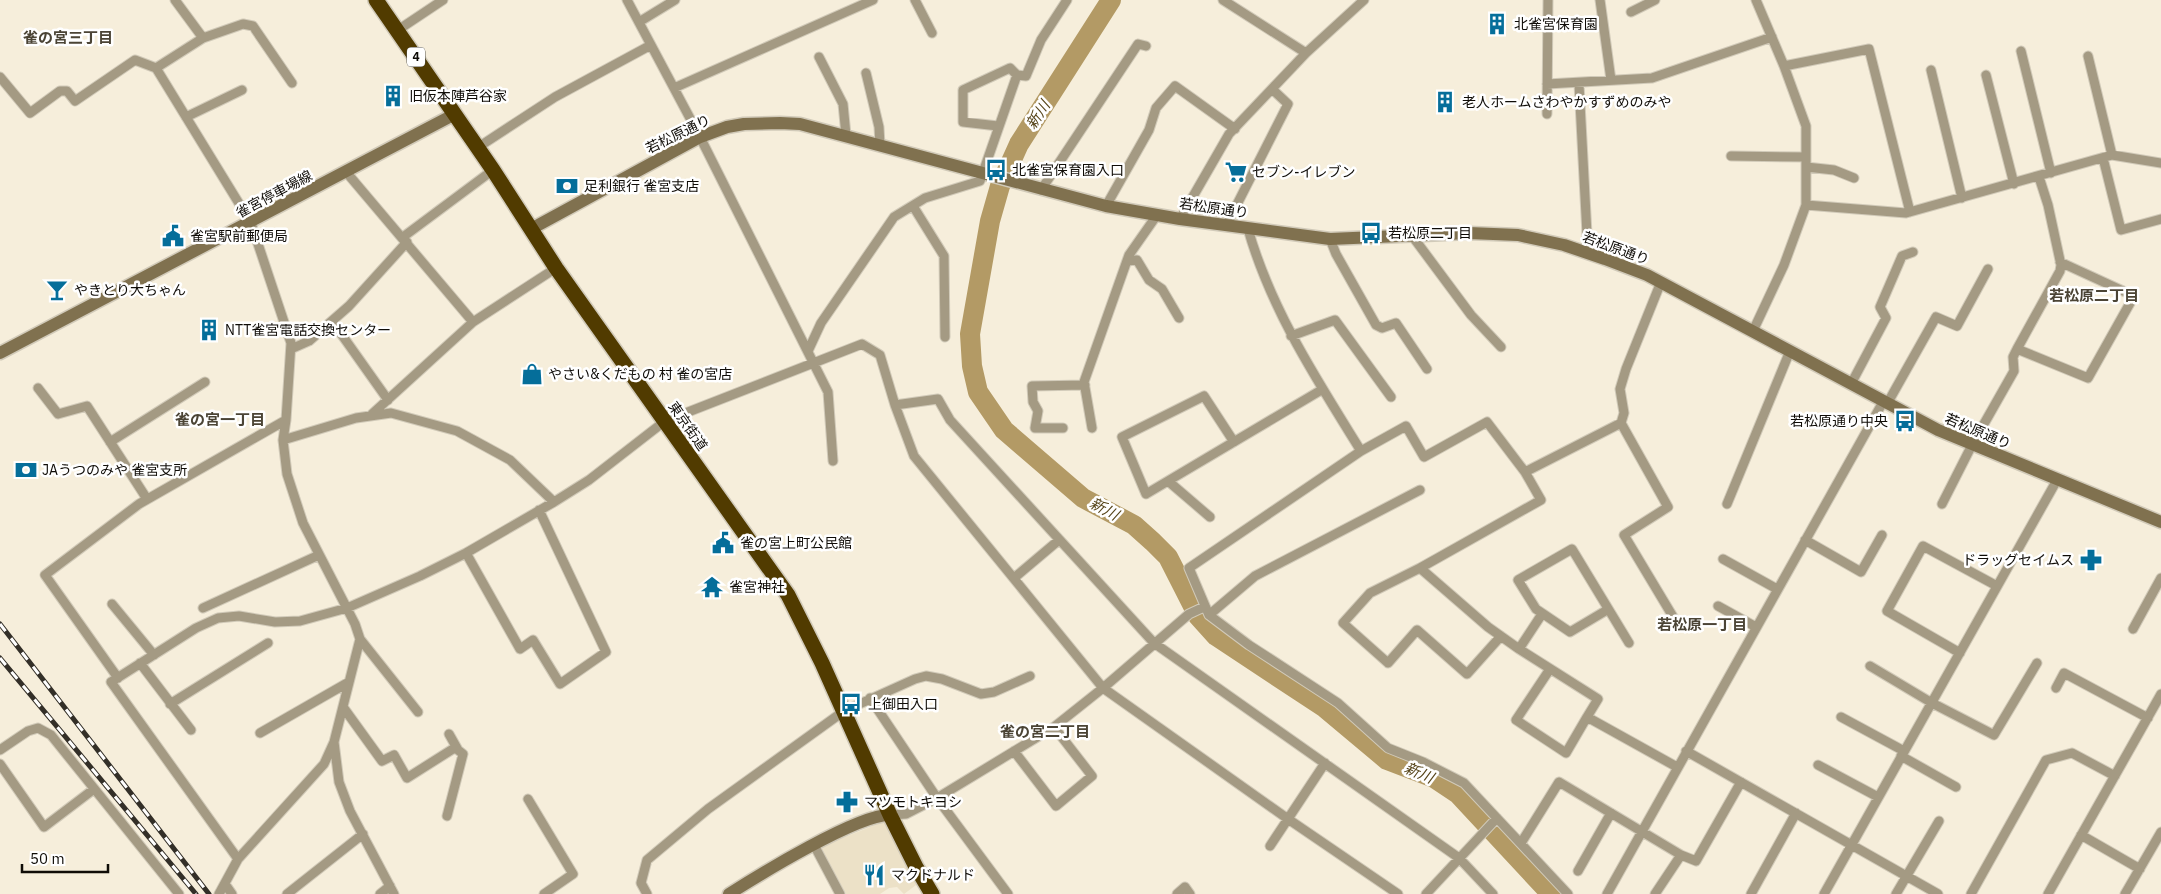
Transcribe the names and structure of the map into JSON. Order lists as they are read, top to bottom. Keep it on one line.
{"streets":{"highway":["4","東京街道"],"street":["若松原通り","雀宮停車場線"]},"crossings":[["若松原通り","東京街道"],["雀宮停車場線","東京街道"]],"districts":["雀の宮三丁目","若松原二丁目","雀の宮一丁目","若松原一丁目","雀の宮二丁目"],"water":["新川"],"places":{"building":["北雀宮保育園","旧仮本陣芦谷家","老人ホームさわやかすずめのみや","NTT雀宮電話交換センター"],"bus stop":["北雀宮保育園入口","若松原二丁目","若松原通り中央","上御田入口"],"supermarket":["セブン-イレブン"],"bank":["足利銀行 雀宮支店","JAうつのみや 雀宮支所"],"public building":["雀宮駅前郵便局","雀の宮上町公民館"],"bar":["やきとり大ちゃん"],"shop":["やさい&くだもの 村 雀の宮店"],"pharmacy":["ドラッグセイムス","マツモトキヨシ"],"temple":["雀宮神社"],"restaurant":["マクドナルド"]},"scale_bar":"50 m"}
